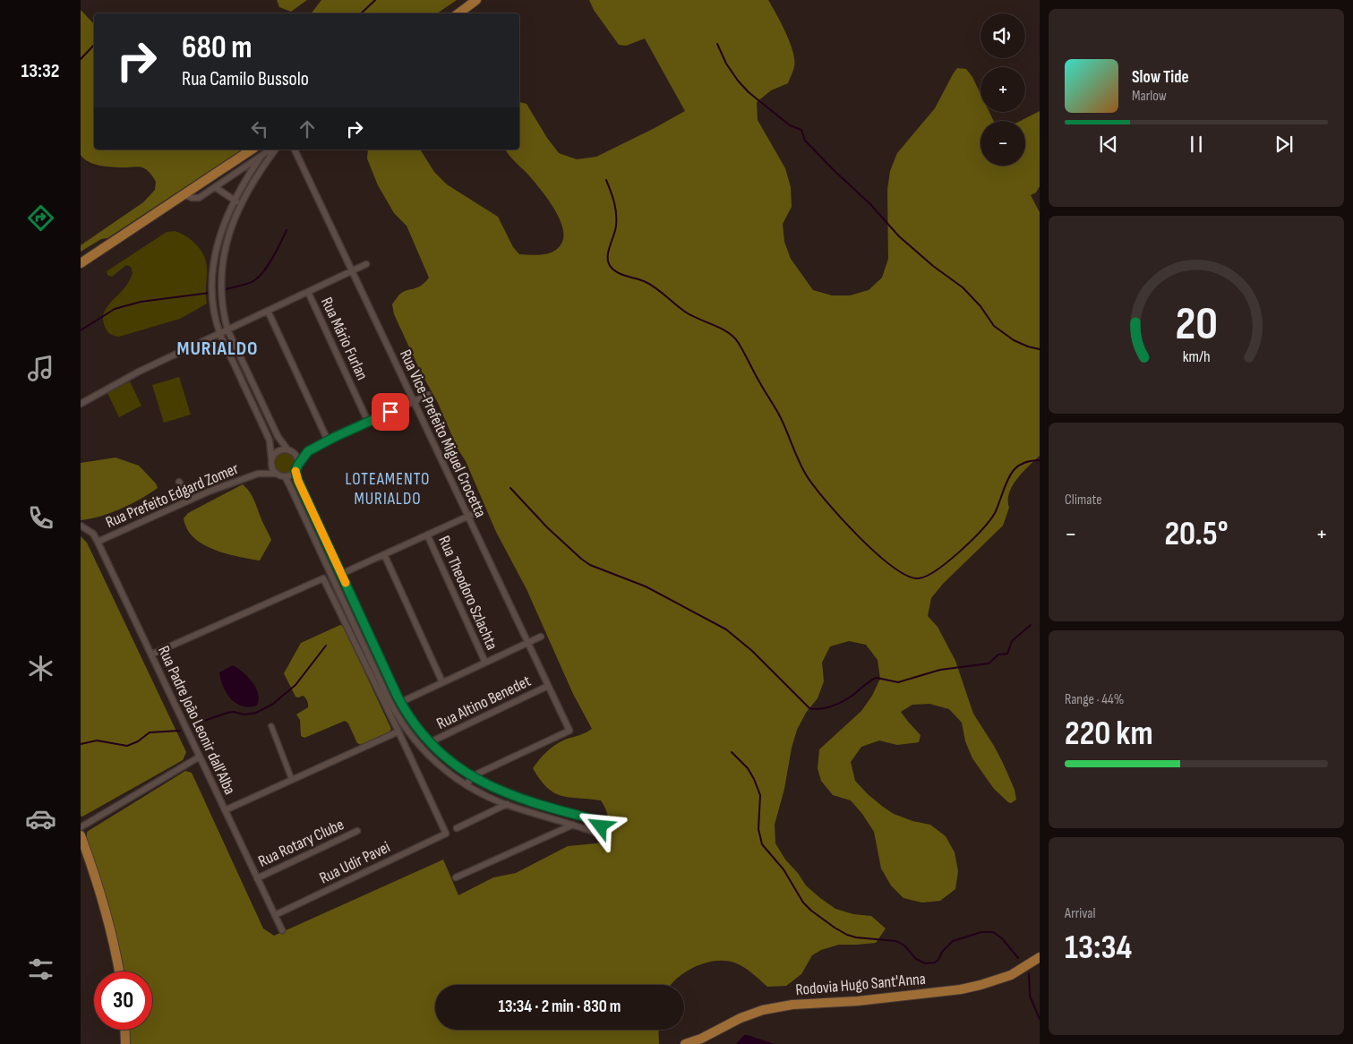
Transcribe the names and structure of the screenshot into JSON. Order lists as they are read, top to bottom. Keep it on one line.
{"streets":{"main road":["Rodovia Hugo Sant'Anna"],"street":["Rua Mário Furlan","Rua Vice-Prefeito Miguel Crocetta","Rua Prefeito Edgard Zomer","Rua Theodoro Szlachta","Rua Altino Benedet","Rua Padre João Leonir dall'Alba","Rua Rotary Clube","Rua Udir Pavei"]},"crossings":[["Rua Vice-Prefeito Miguel Crocetta","Rua Altino Benedet"],["Rua Prefeito Edgard Zomer","Rua Padre João Leonir dall'Alba"],["Rua Padre João Leonir dall'Alba","Rua Rotary Clube"],["Rua Padre João Leonir dall'Alba","Rua Udir Pavei"]],"districts":["MURIALDO","LOTEAMENTO MURIALDO"],"page":{"tabs":"13:32","map_buttons":["+","−"],"turn":["680 m","Rua Camilo Bussolo"],"song":["Slow Tide","Marlow"],"tile":["Climate",["Range · 44%","220 km"],["Arrival","13:34"]],"heat":["−","20.5°","+"],"limit":"30","trip":"13:34 · 2 min · 830 m","gauge":["20","km/h"]}}
